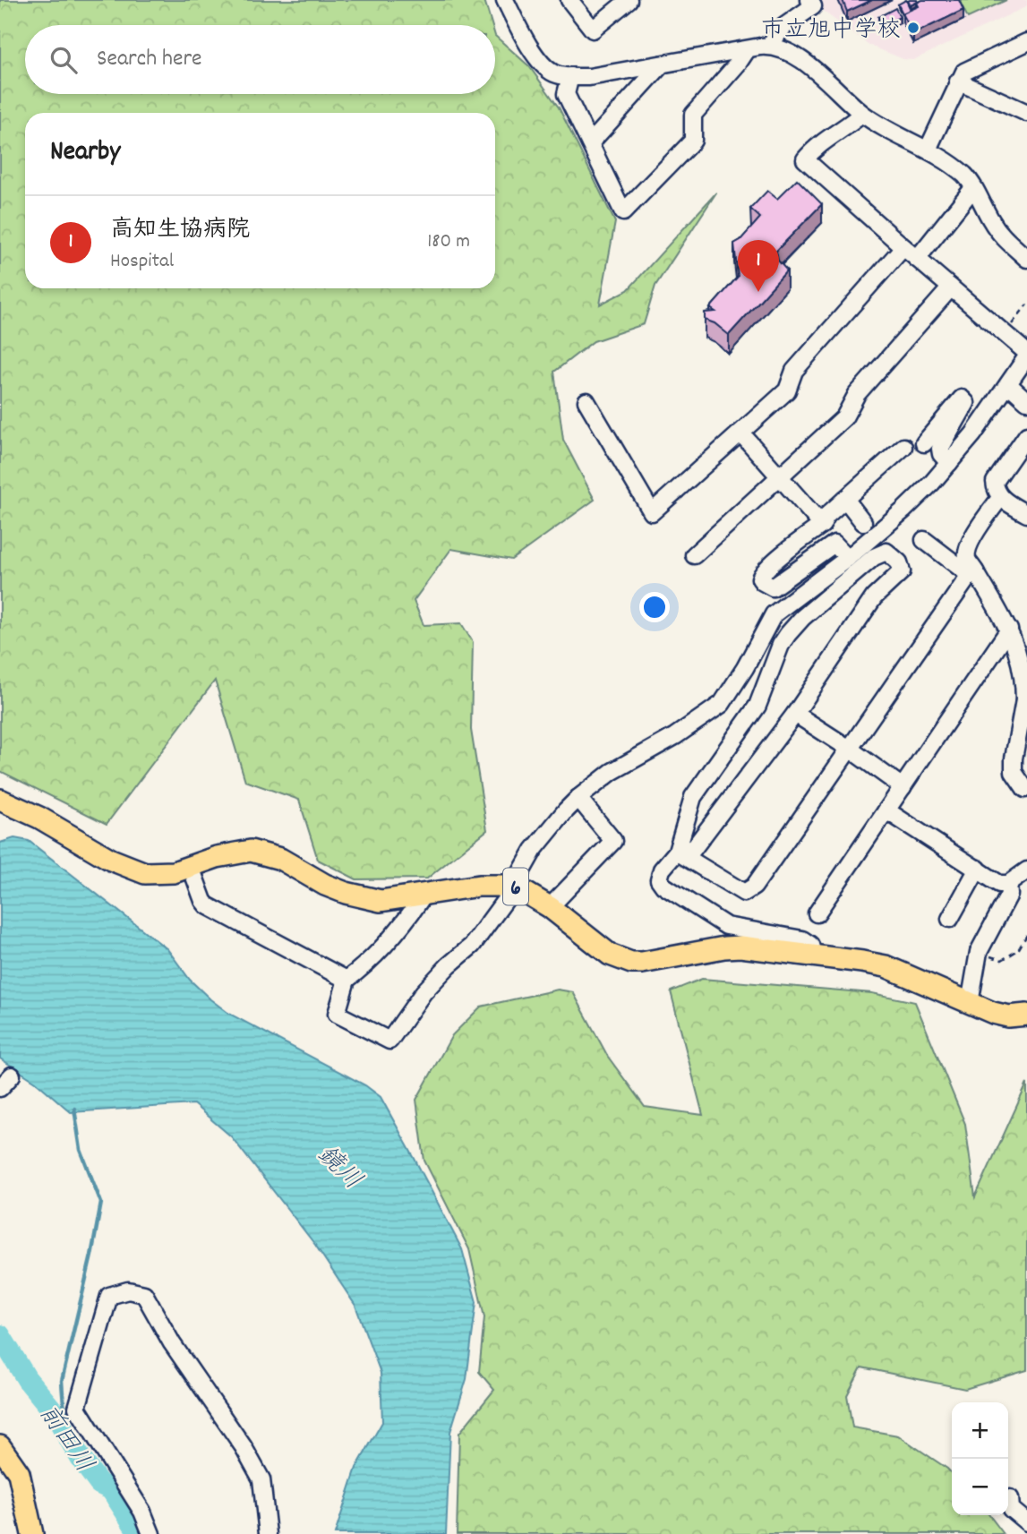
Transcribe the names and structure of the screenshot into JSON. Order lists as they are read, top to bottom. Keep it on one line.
{"streets":{"main road":["6"]},"water":["鏡川","前田川"],"places":["市立旭中学校"],"page":{"search":"Search here","heading":"Nearby","list":[{"mark":"1","name":"高知生協病院","note":"Hospital","value":"180 m"}],"pins":"1","map_buttons":["+","−"]}}
